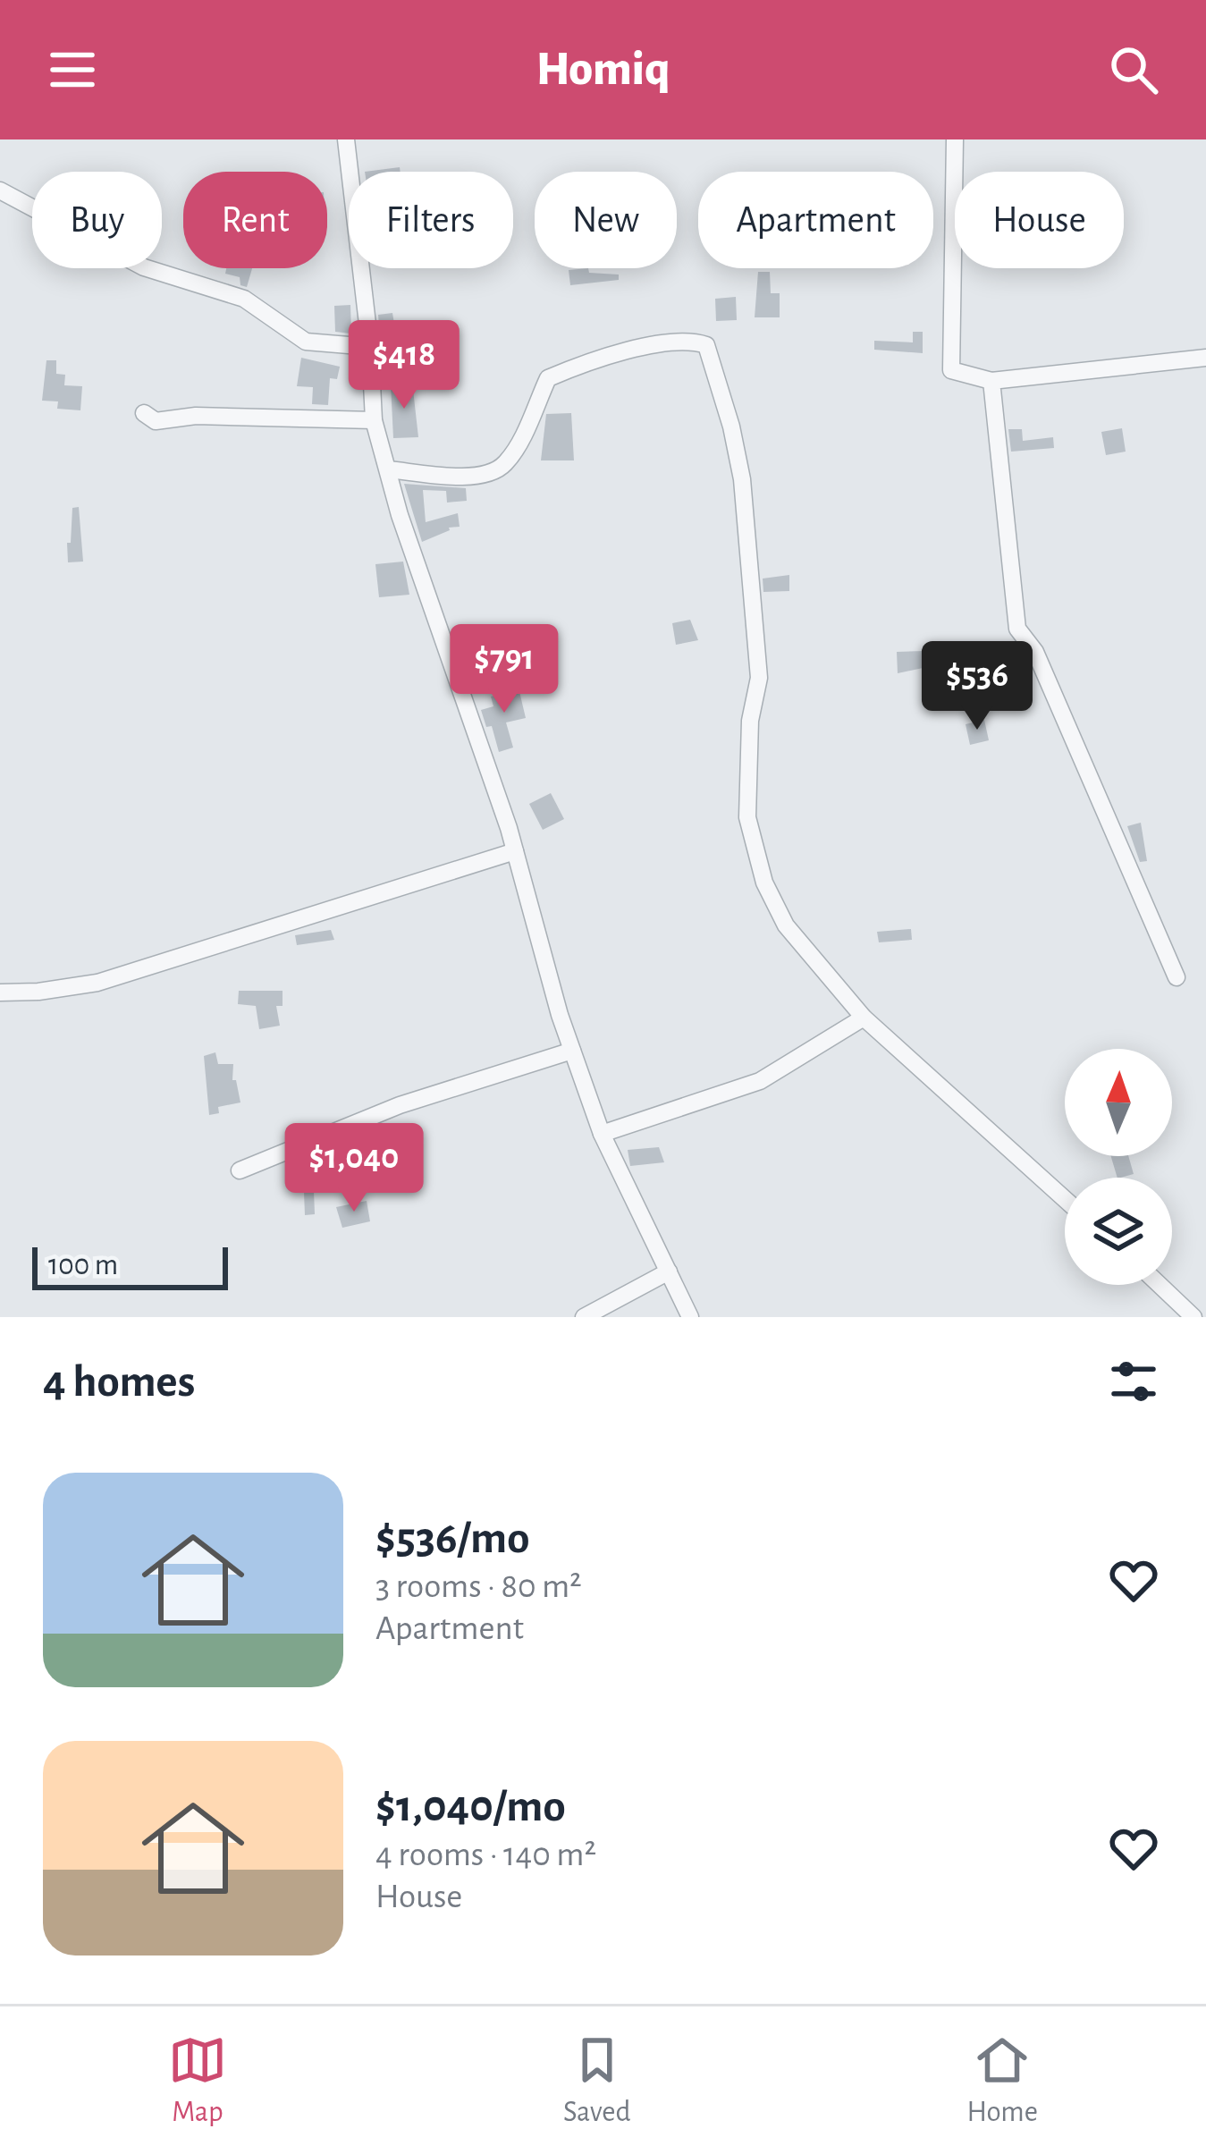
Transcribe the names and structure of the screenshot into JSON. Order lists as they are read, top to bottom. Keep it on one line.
{"scale_bar":"100 m","north":"top","page":{"header":"Homiq","chip":["Buy","Rent","Filters","New","Apartment","House"],"price":["$418","$791","$536","$1,040"],"scale":"100 m","heading":"4 homes","list":[{"name":"$536/mo","note":"3 rooms · 80 m² · Apartment"},{"name":"$1,040/mo","note":"4 rooms · 140 m² · House"}],"tabs":["Map","Saved","Home"]}}
